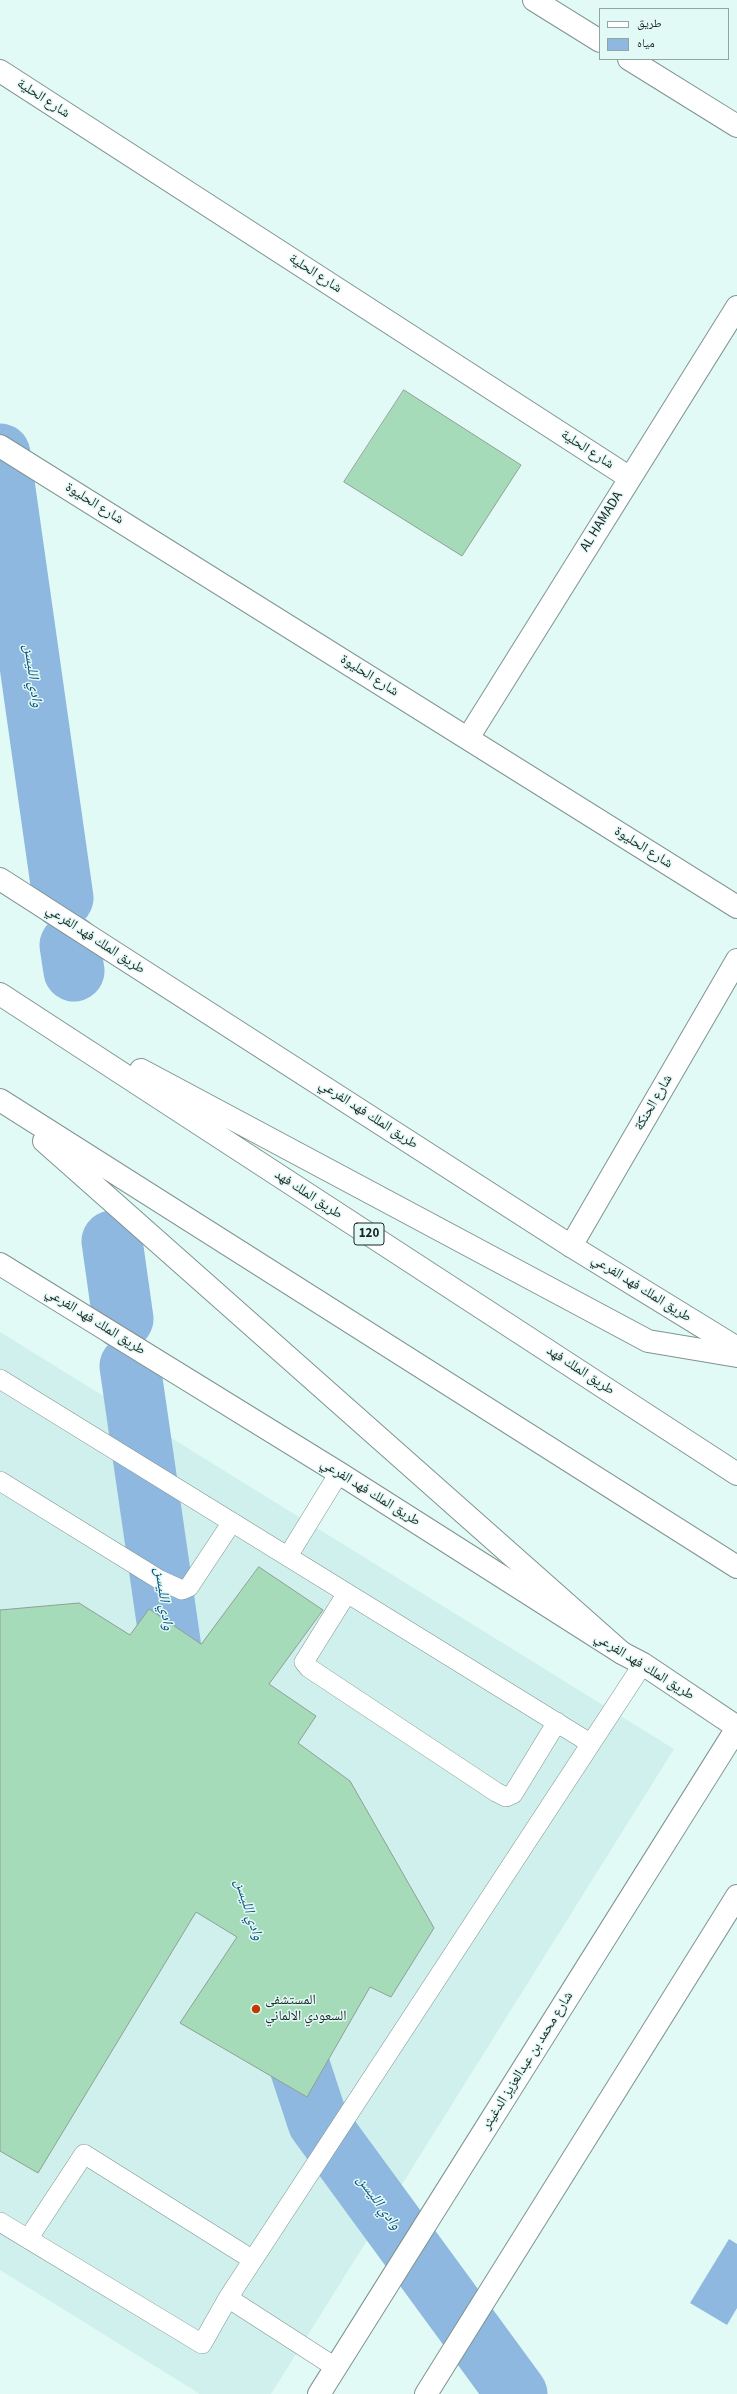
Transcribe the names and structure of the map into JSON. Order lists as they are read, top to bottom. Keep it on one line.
{"streets":{"main road":["شارع الحلية","شارع الحليوة","AL HAMADA","طريق الملك فهد الفرعي","شارع الحنكة","طريق الملك فهد","120","شارع محمد بن عبدالعزيز الدغيثر"]},"crossings":[["شارع الحلية","AL HAMADA"],["شارع الحليوة","AL HAMADA"],["طريق الملك فهد الفرعي","شارع الحنكة"],["طريق الملك فهد الفرعي","شارع محمد بن عبدالعزيز الدغيثر"]],"water":["وادي الليسن"],"places":["المستشفى السعودي الالماني"],"legend":["طريق","مياه"]}
